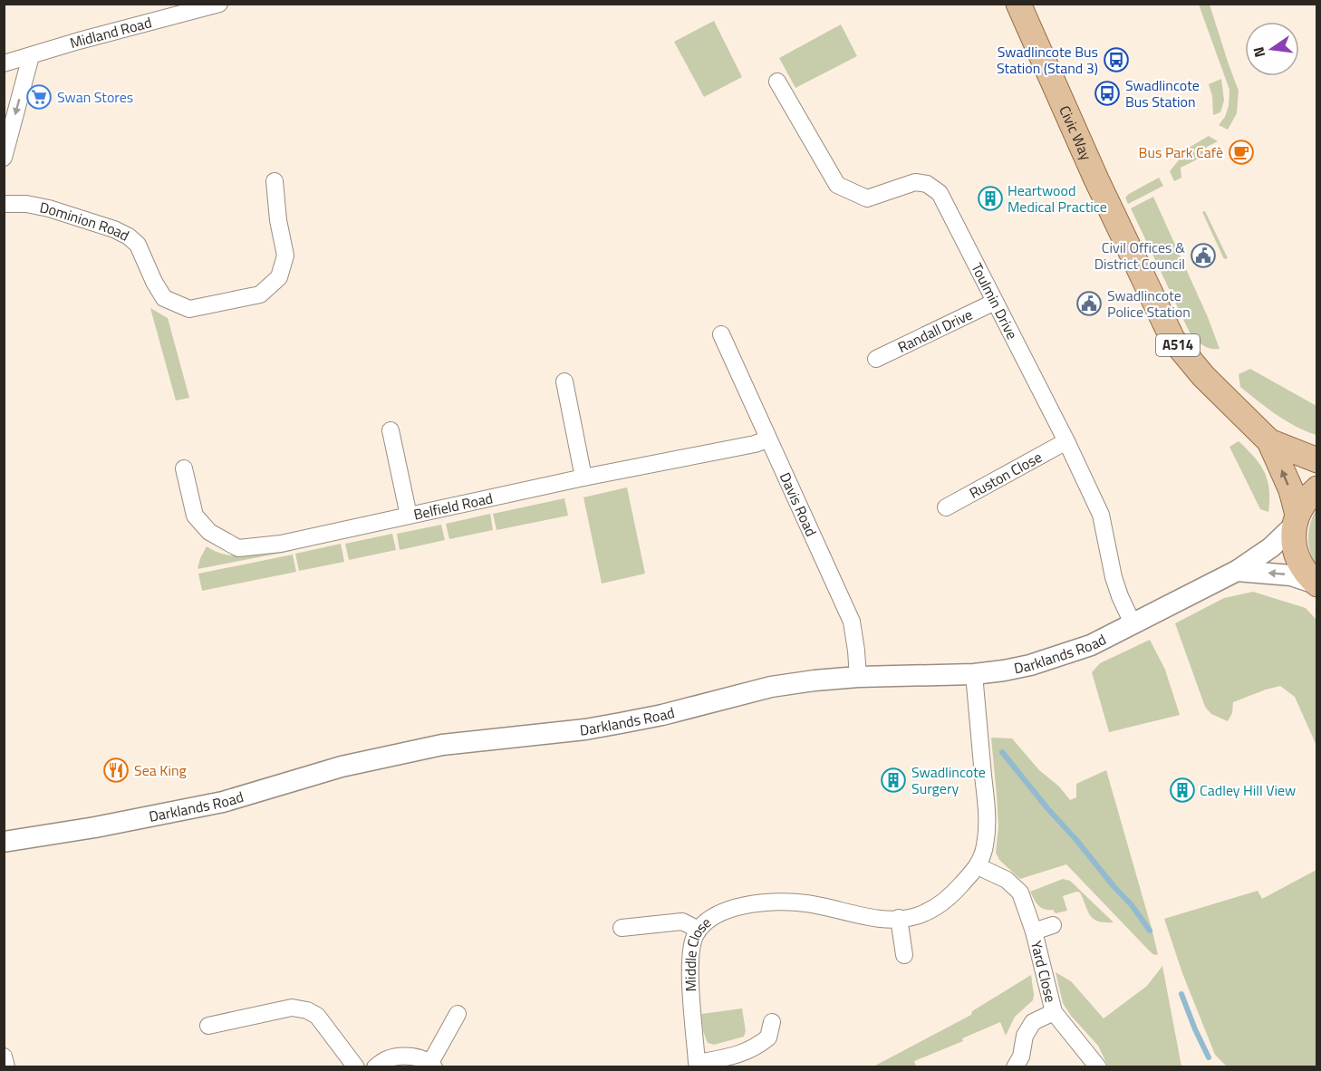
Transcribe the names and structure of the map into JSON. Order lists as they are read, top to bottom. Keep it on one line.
{"streets":{"main road":["Civic Way","A514"],"street":["Midland Road","Dominion Road","Toulmin Drive","Randall Drive","Ruston Close","Davis Road","Belfield Road","Darklands Road","Middle Close","Yard Close"]},"crossings":[["Civic Way","Darklands Road"],["Toulmin Drive","Randall Drive"],["Toulmin Drive","Ruston Close"],["Toulmin Drive","Darklands Road"],["Davis Road","Belfield Road"],["Davis Road","Darklands Road"],["Darklands Road","Middle Close"],["Middle Close","Yard Close"]],"places":{"bus stop":["Swadlincote Bus Station (Stand 3)","Swadlincote Bus Station"],"supermarket":["Swan Stores"],"cafe":["Bus Park Cafè"],"building":["Heartwood Medical Practice","Swadlincote Surgery","Cadley Hill View"],"public building":["Civil Offices & District Council","Swadlincote Police Station"],"restaurant":["Sea King"]},"north":"left"}
